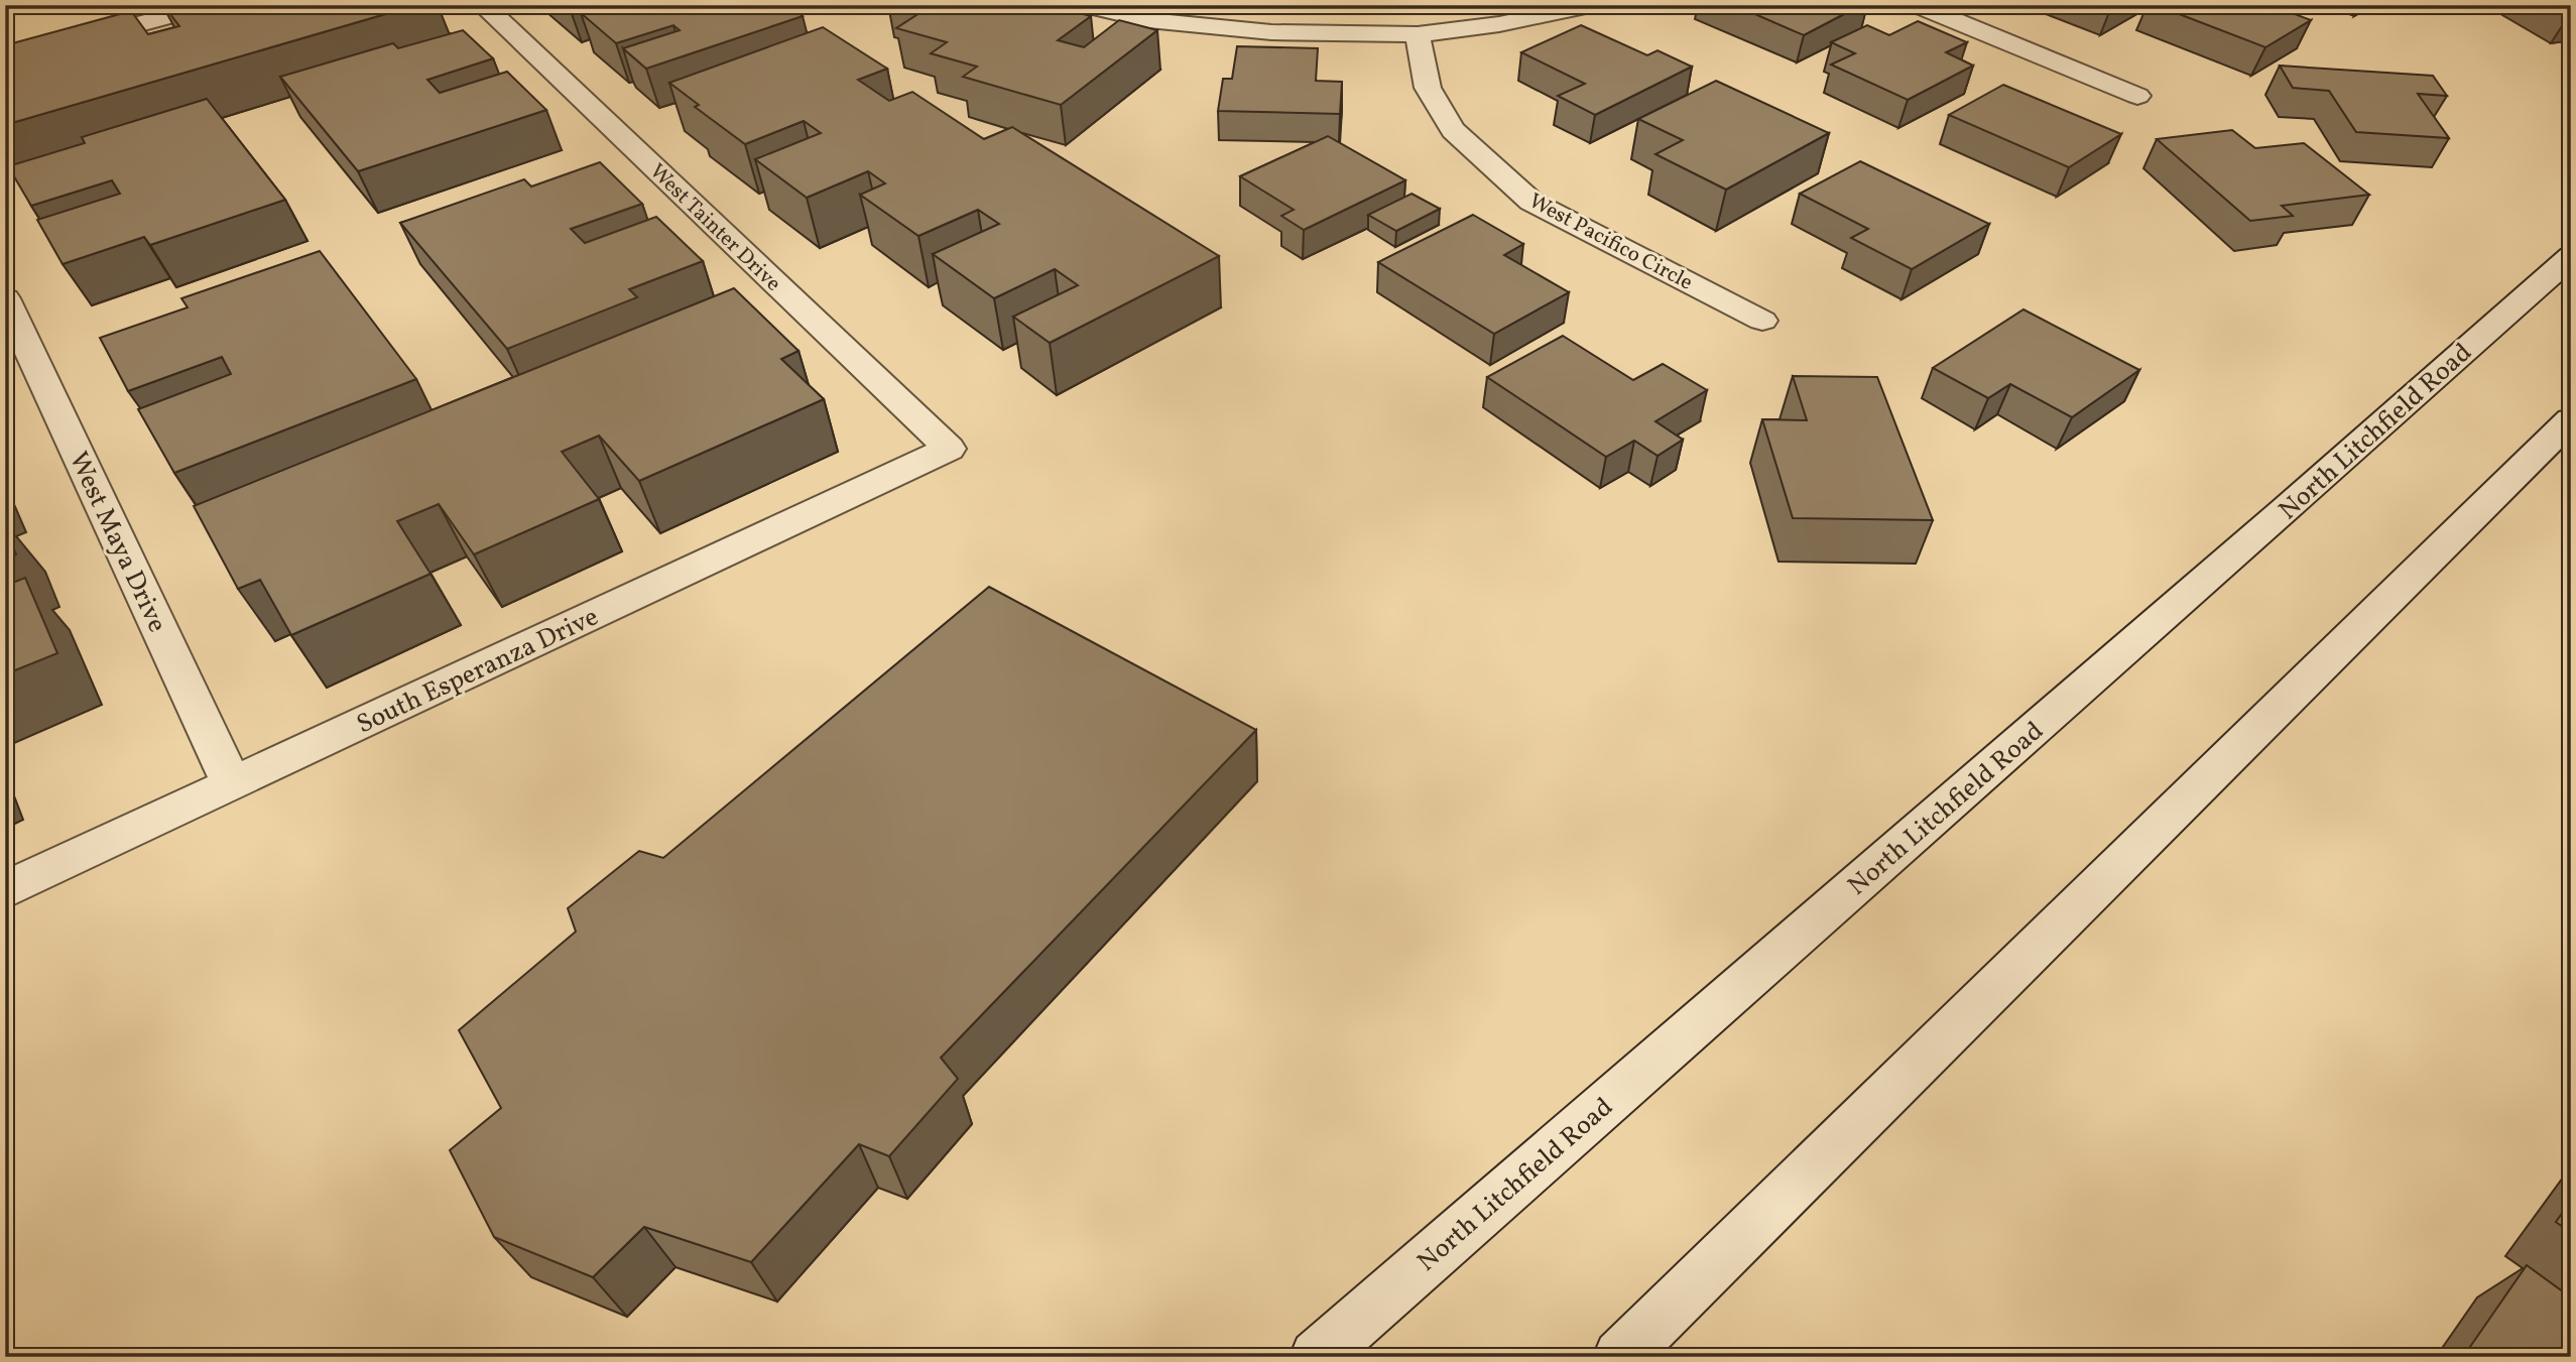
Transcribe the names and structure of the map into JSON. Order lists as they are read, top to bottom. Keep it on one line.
{"streets":{"street":["West Tainter Drive","West Pacifico Circle","North Litchfield Road","West Maya Drive","South Esperanza Drive"]},"crossings":[["West Tainter Drive","South Esperanza Drive"],["West Maya Drive","South Esperanza Drive"]]}
